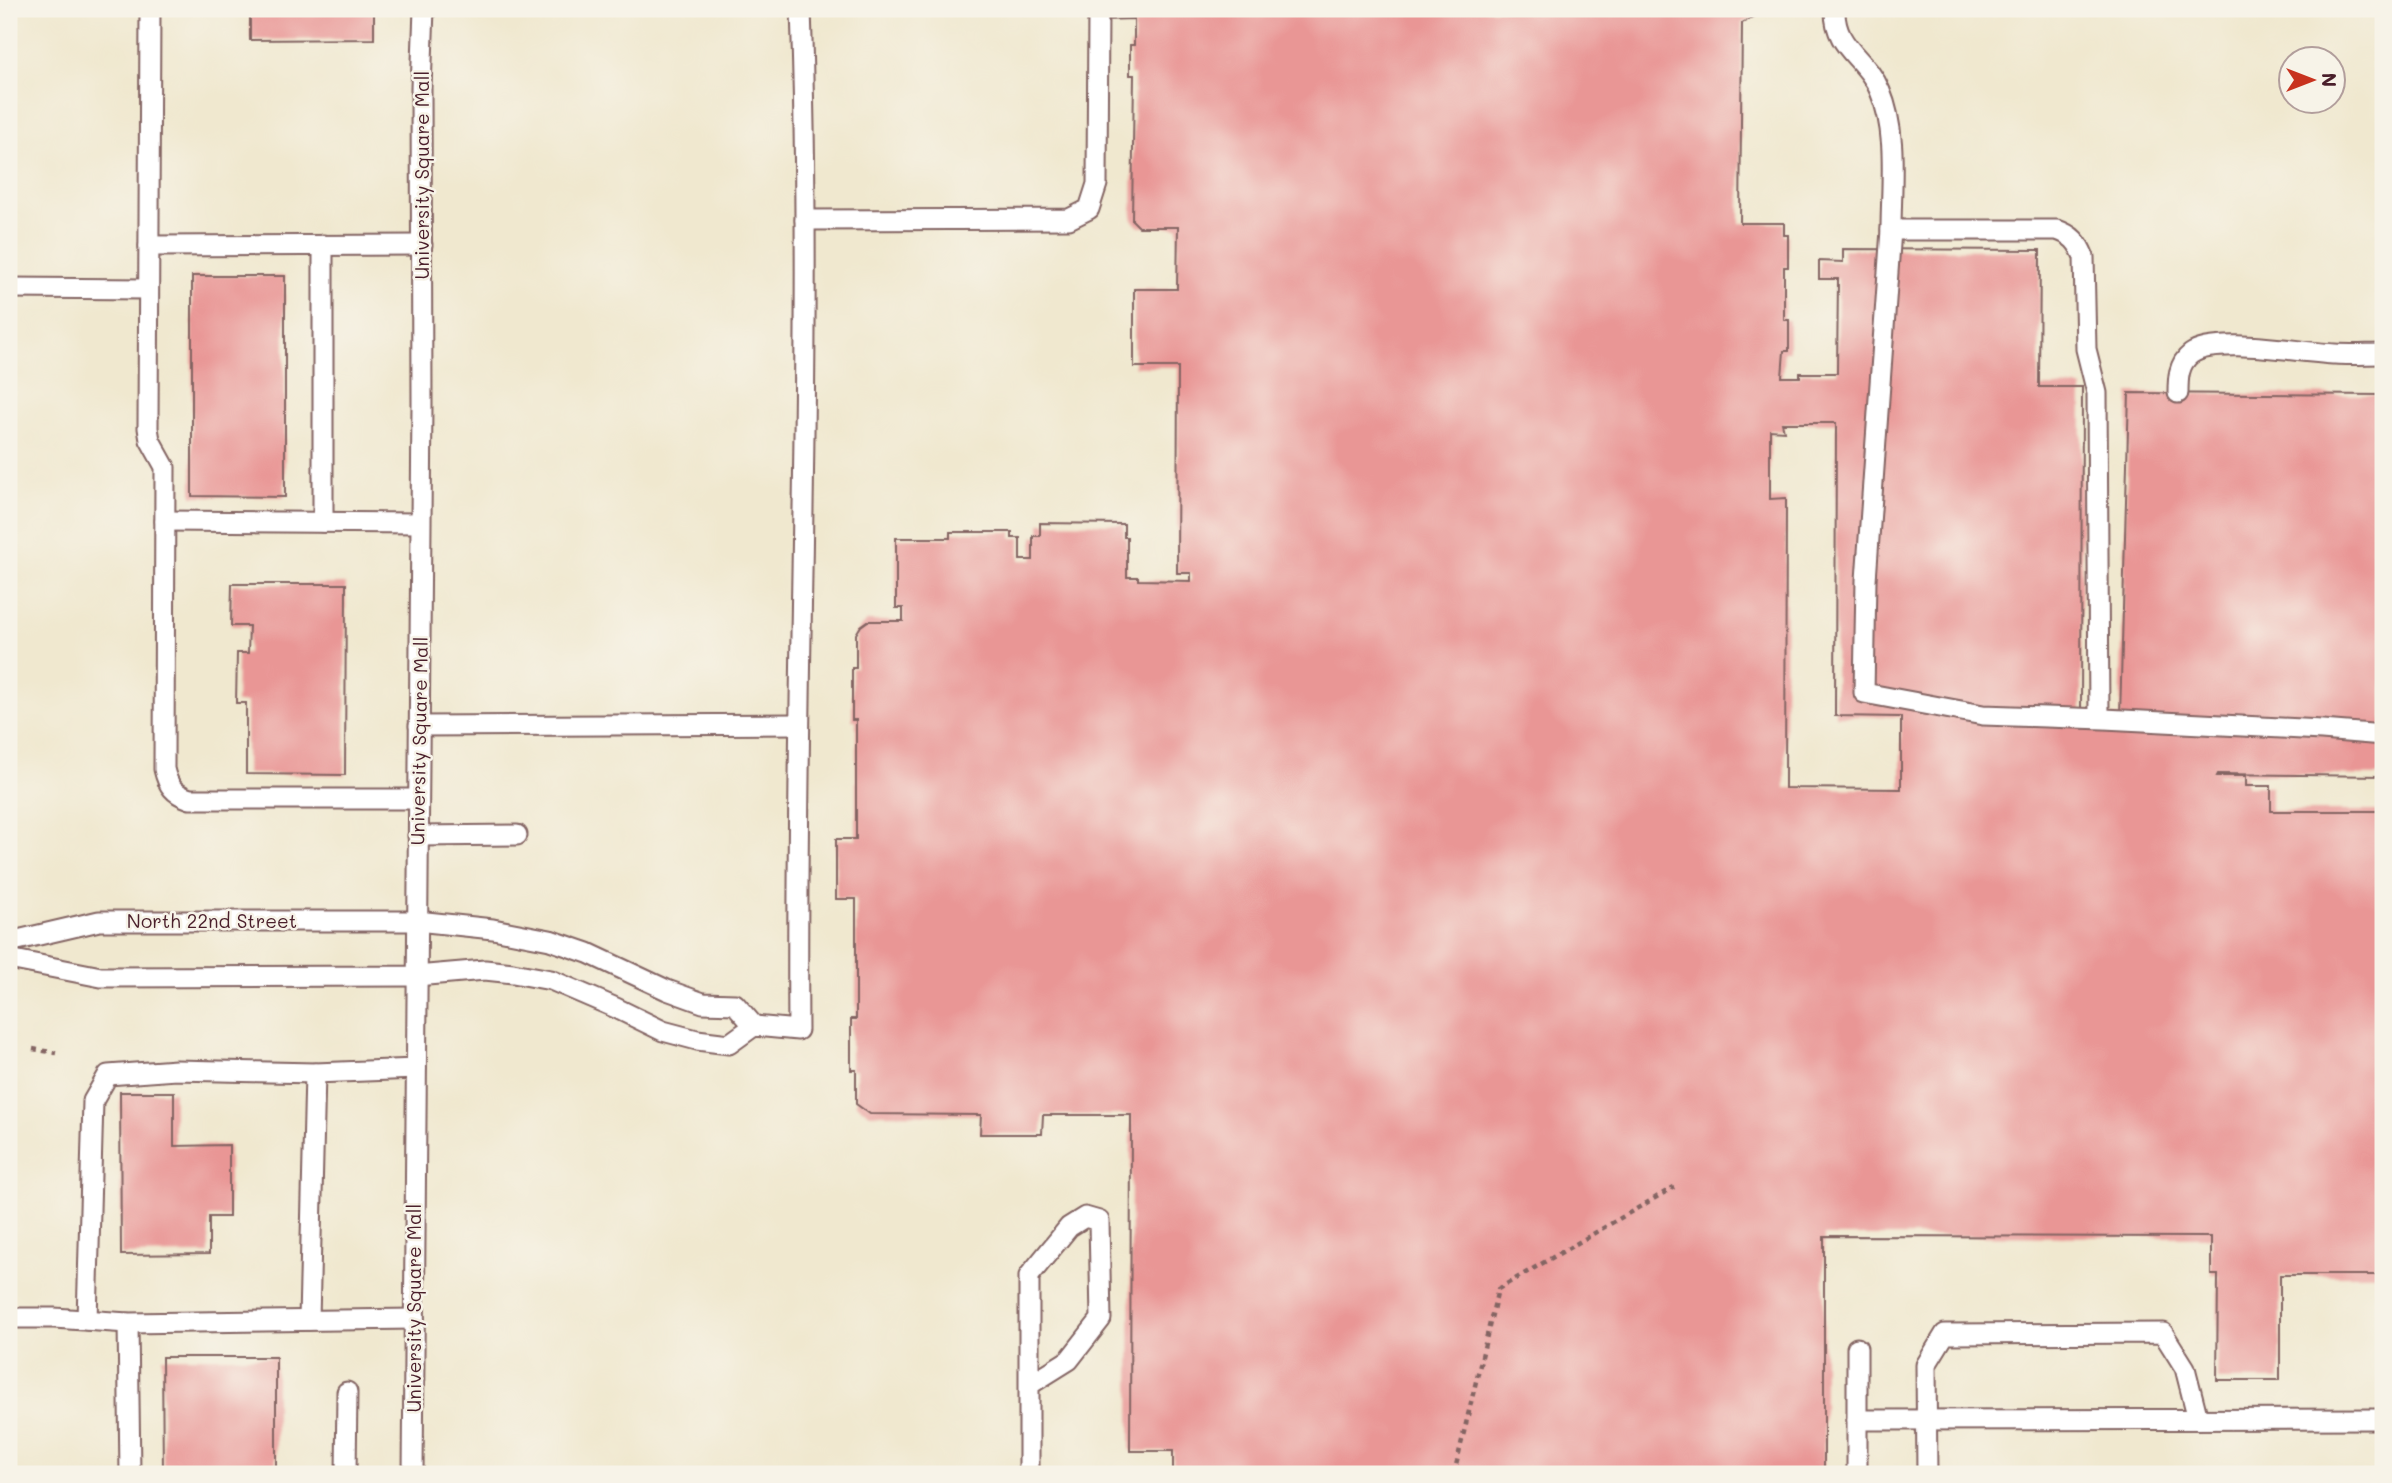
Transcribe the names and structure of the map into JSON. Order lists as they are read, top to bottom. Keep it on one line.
{"streets":{"lane":["University Square Mall","North 22nd Street"]},"crossings":[["University Square Mall","North 22nd Street"]],"north":"right"}
